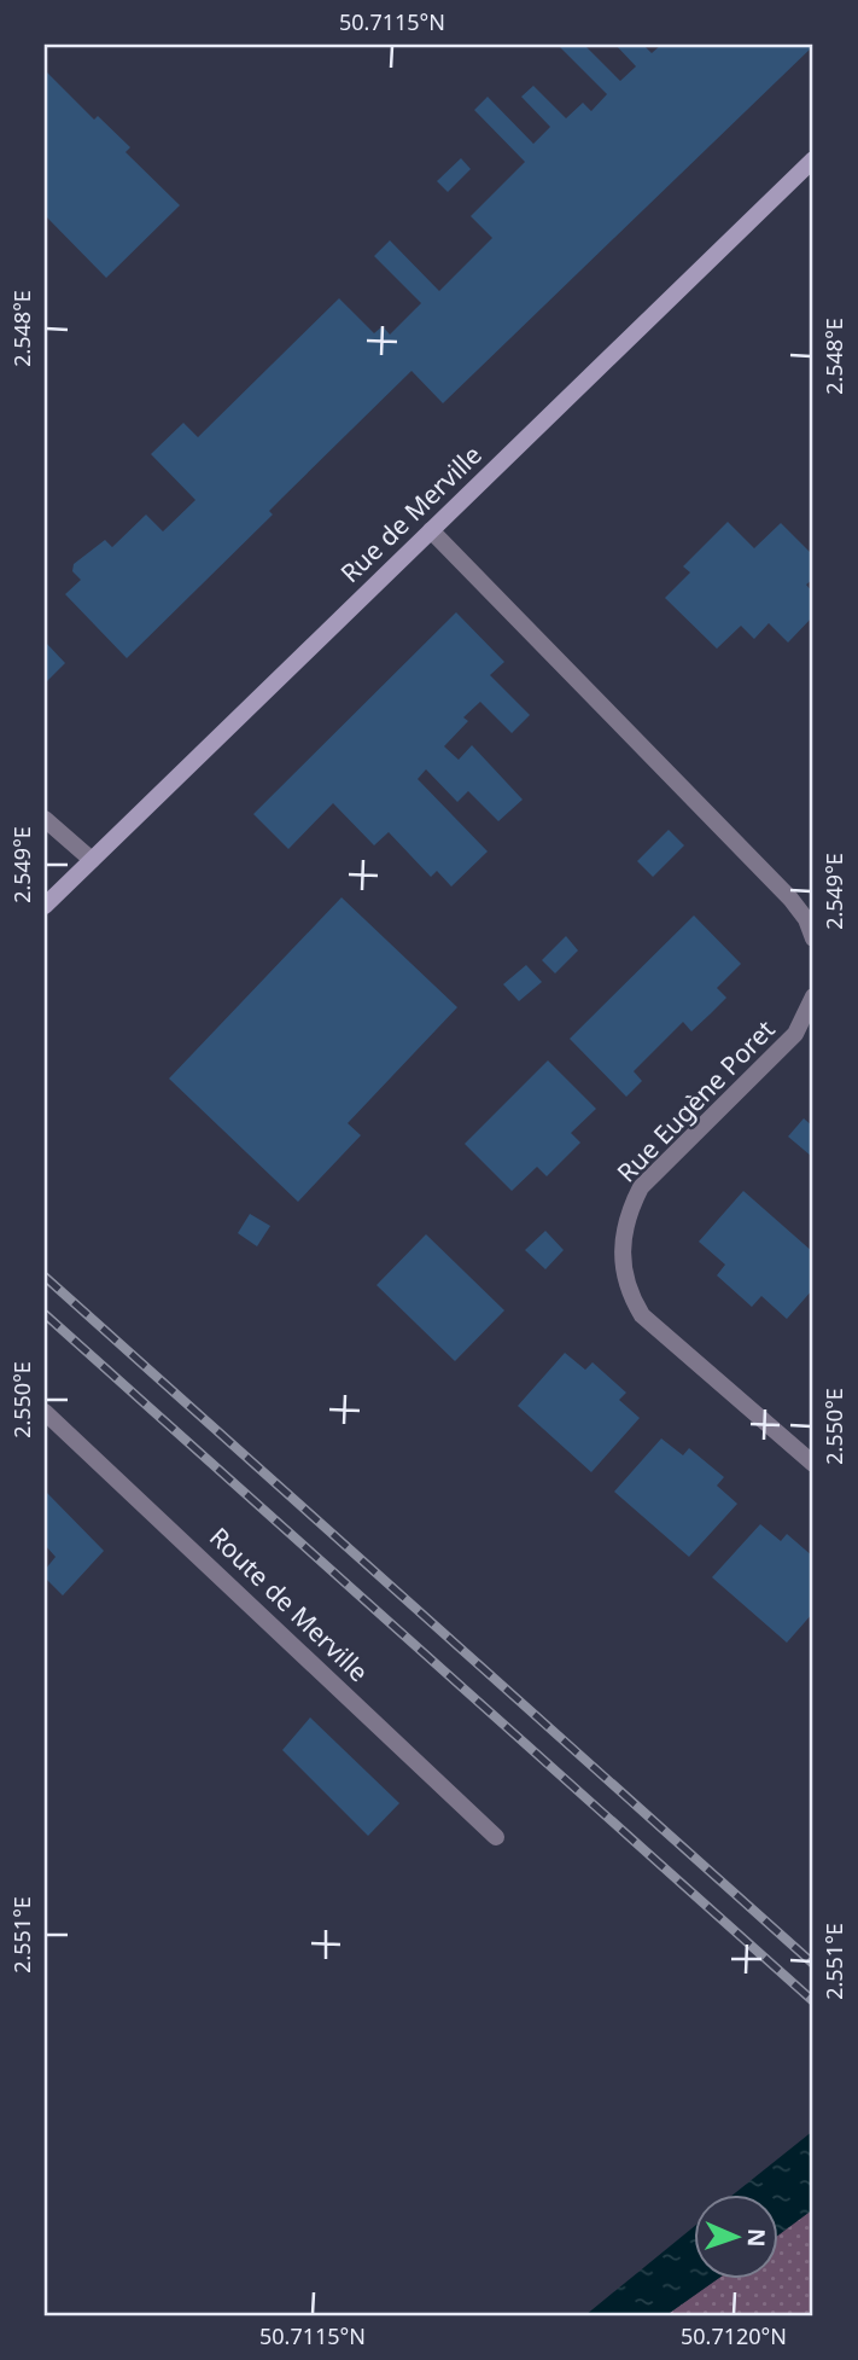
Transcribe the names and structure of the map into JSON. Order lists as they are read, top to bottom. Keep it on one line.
{"streets":{"street":["Rue de Merville","Rue Eugène Poret","Route de Merville"]},"north":"right","coordinates":["50.7115°N","2.548°E","2.549°E","2.550°E","2.551°E","50.7120°N"]}
